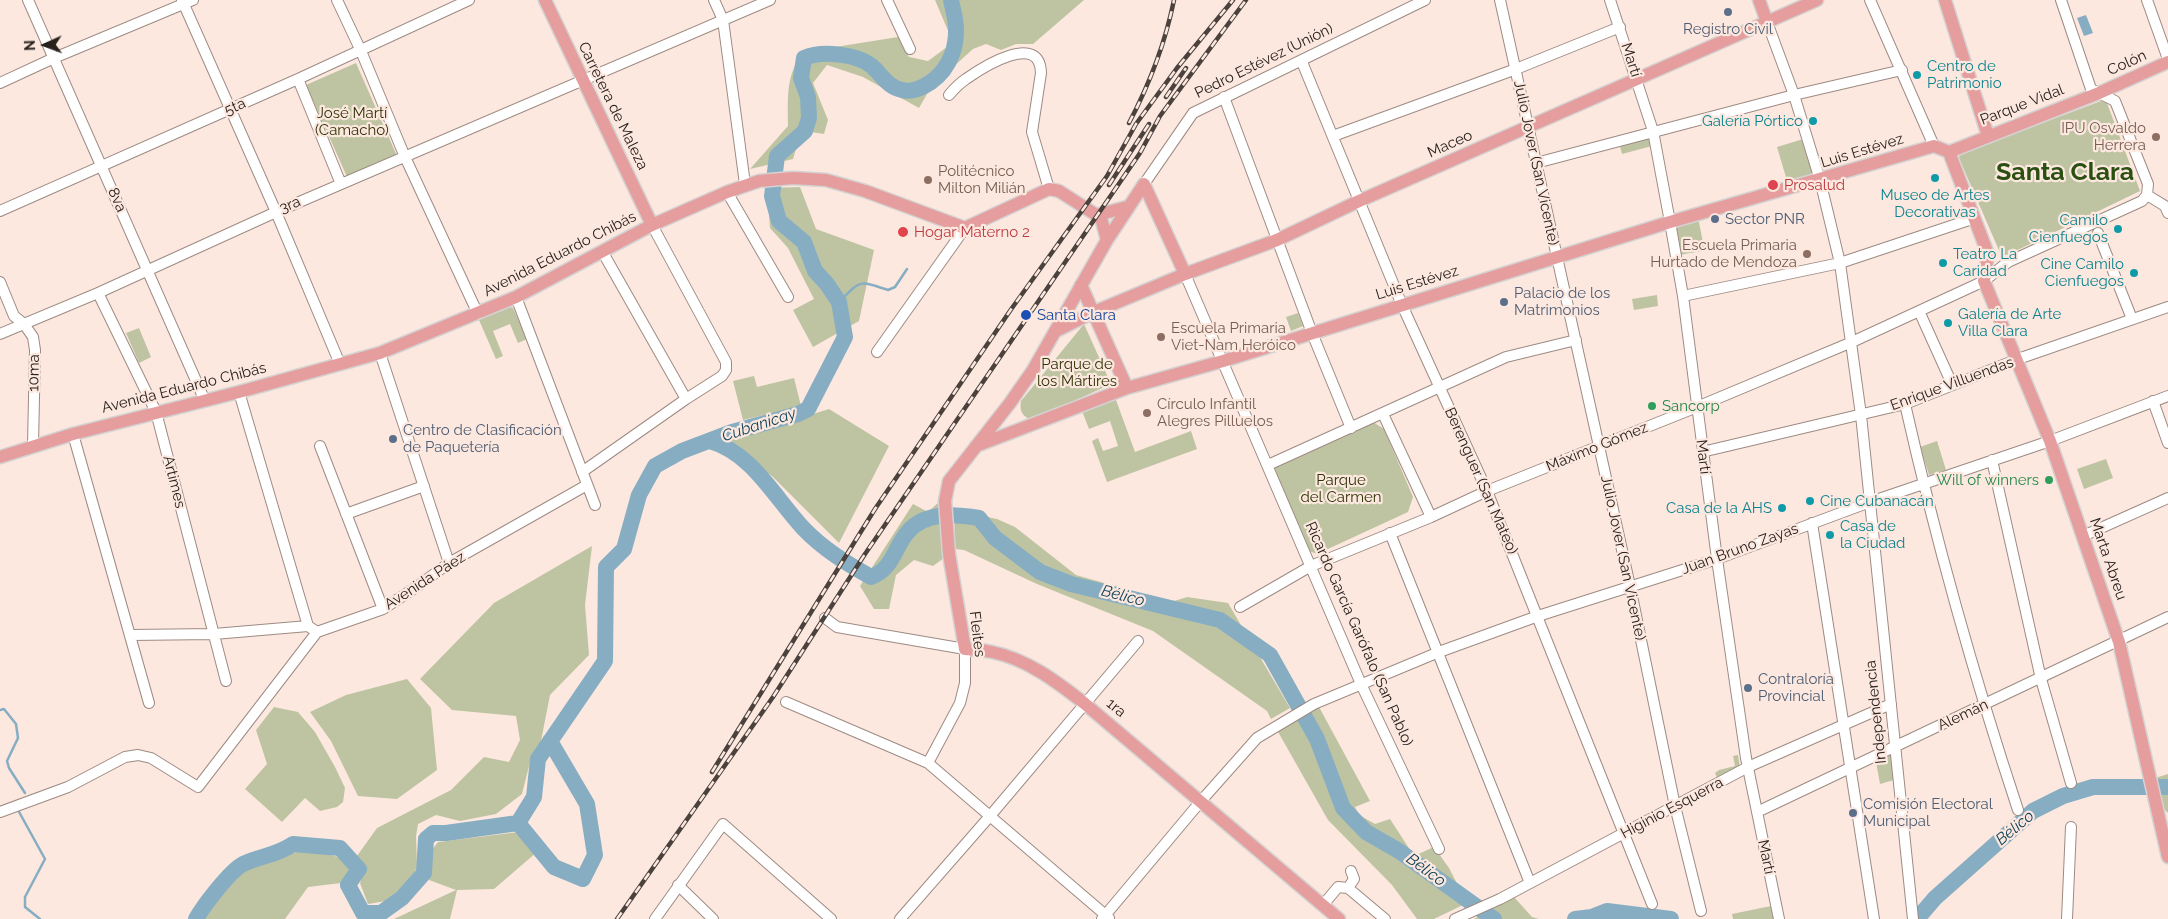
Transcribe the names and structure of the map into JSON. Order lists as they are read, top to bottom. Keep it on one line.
{"streets":{"main road":["Pedro Estévez (Unión)","Colón","Parque Vidal","Carretera de Maleza","Maceo","Luis Estévez","Avenida Eduardo Chibás","Marta Abreu","Fleites","Ricardo García Garófalo (San Pablo)","1ra"],"street":["Martí","5ta","Julio Jover (San Vicente)","8va","3ra","10ma","Enrique Villuendas","Máximo Gómez","Berenguer (San Mateo)","Artimes","Juan Bruno Zayas","Avenida Páez","Independencia","Alemán","Higinio Esquerra"]},"crossings":[["Martí","Maceo"],["Martí","Luis Estévez"],["Martí","Enrique Villuendas"],["Martí","Máximo Gómez"],["Martí","Juan Bruno Zayas"],["Martí","Alemán"],["Martí","Higinio Esquerra"],["Pedro Estévez (Unión)","Berenguer (San Mateo)"],["Pedro Estévez (Unión)","Ricardo García Garófalo (San Pablo)"],["Colón","Parque Vidal"],["Carretera de Maleza","3ra"],["Carretera de Maleza","Avenida Eduardo Chibás"],["5ta","8va"],["Maceo","Julio Jover (San Vicente)"],["Maceo","Berenguer (San Mateo)"],["Maceo","Ricardo García Garófalo (San Pablo)"],["Maceo","Independencia"],["Luis Estévez","Julio Jover (San Vicente)"],["Luis Estévez","Berenguer (San Mateo)"],["Luis Estévez","Fleites"],["Luis Estévez","Ricardo García Garófalo (San Pablo)"],["Luis Estévez","Independencia"],["Julio Jover (San Vicente)","Máximo Gómez"],["Julio Jover (San Vicente)","Juan Bruno Zayas"],["Julio Jover (San Vicente)","Higinio Esquerra"],["8va","3ra"],["8va","Avenida Eduardo Chibás"],["3ra","10ma"],["3ra","Artimes"],["Avenida Eduardo Chibás","10ma"],["Avenida Eduardo Chibás","Artimes"],["Enrique Villuendas","Marta Abreu"],["Enrique Villuendas","Independencia"],["Máximo Gómez","Berenguer (San Mateo)"],["Máximo Gómez","Marta Abreu"],["Máximo Gómez","Ricardo García Garófalo (San Pablo)"],["Máximo Gómez","Independencia"],["Berenguer (San Mateo)","Juan Bruno Zayas"],["Berenguer (San Mateo)","Higinio Esquerra"],["Artimes","Avenida Páez"],["Juan Bruno Zayas","Marta Abreu"],["Juan Bruno Zayas","Ricardo García Garófalo (San Pablo)"],["Juan Bruno Zayas","1ra"],["Juan Bruno Zayas","Independencia"],["Marta Abreu","Alemán"],["Fleites","1ra"],["Independencia","Alemán"],["Independencia","Higinio Esquerra"]],"districts":["Santa Clara"],"water":["Cubanicay","Bélico"],"parks":["José Martí (Camacho)","Parque de los Mártires","Parque del Carmen"],"places":["Registro Civil","Centro de Patrimonio","Galería Pórtico","IPU Osvaldo Herrera","Museo de Artes Decorativas","Politécnico Milton Milián","Prosalud","Sector PNR","Camilo Cienfuegos","Hogar Materno 2","Escuela Primaria Hurtado de Mendoza","Teatro La Caridad","Cine Camilo Cienfuegos","Palacio de los Matrimonios","Santa Clara","Galería de Arte Villa Clara","Escuela Primaria Viet-Nam Heróico","Sancorp","Círculo Infantil Alegres Pilluelos","Centro de Clasificación de Paquetería","Will of winners","Cine Cubanacán","Casa de la AHS","Casa de la Ciudad","Contraloría Provincial","Comisión Electoral Municipal"],"north":"left"}
